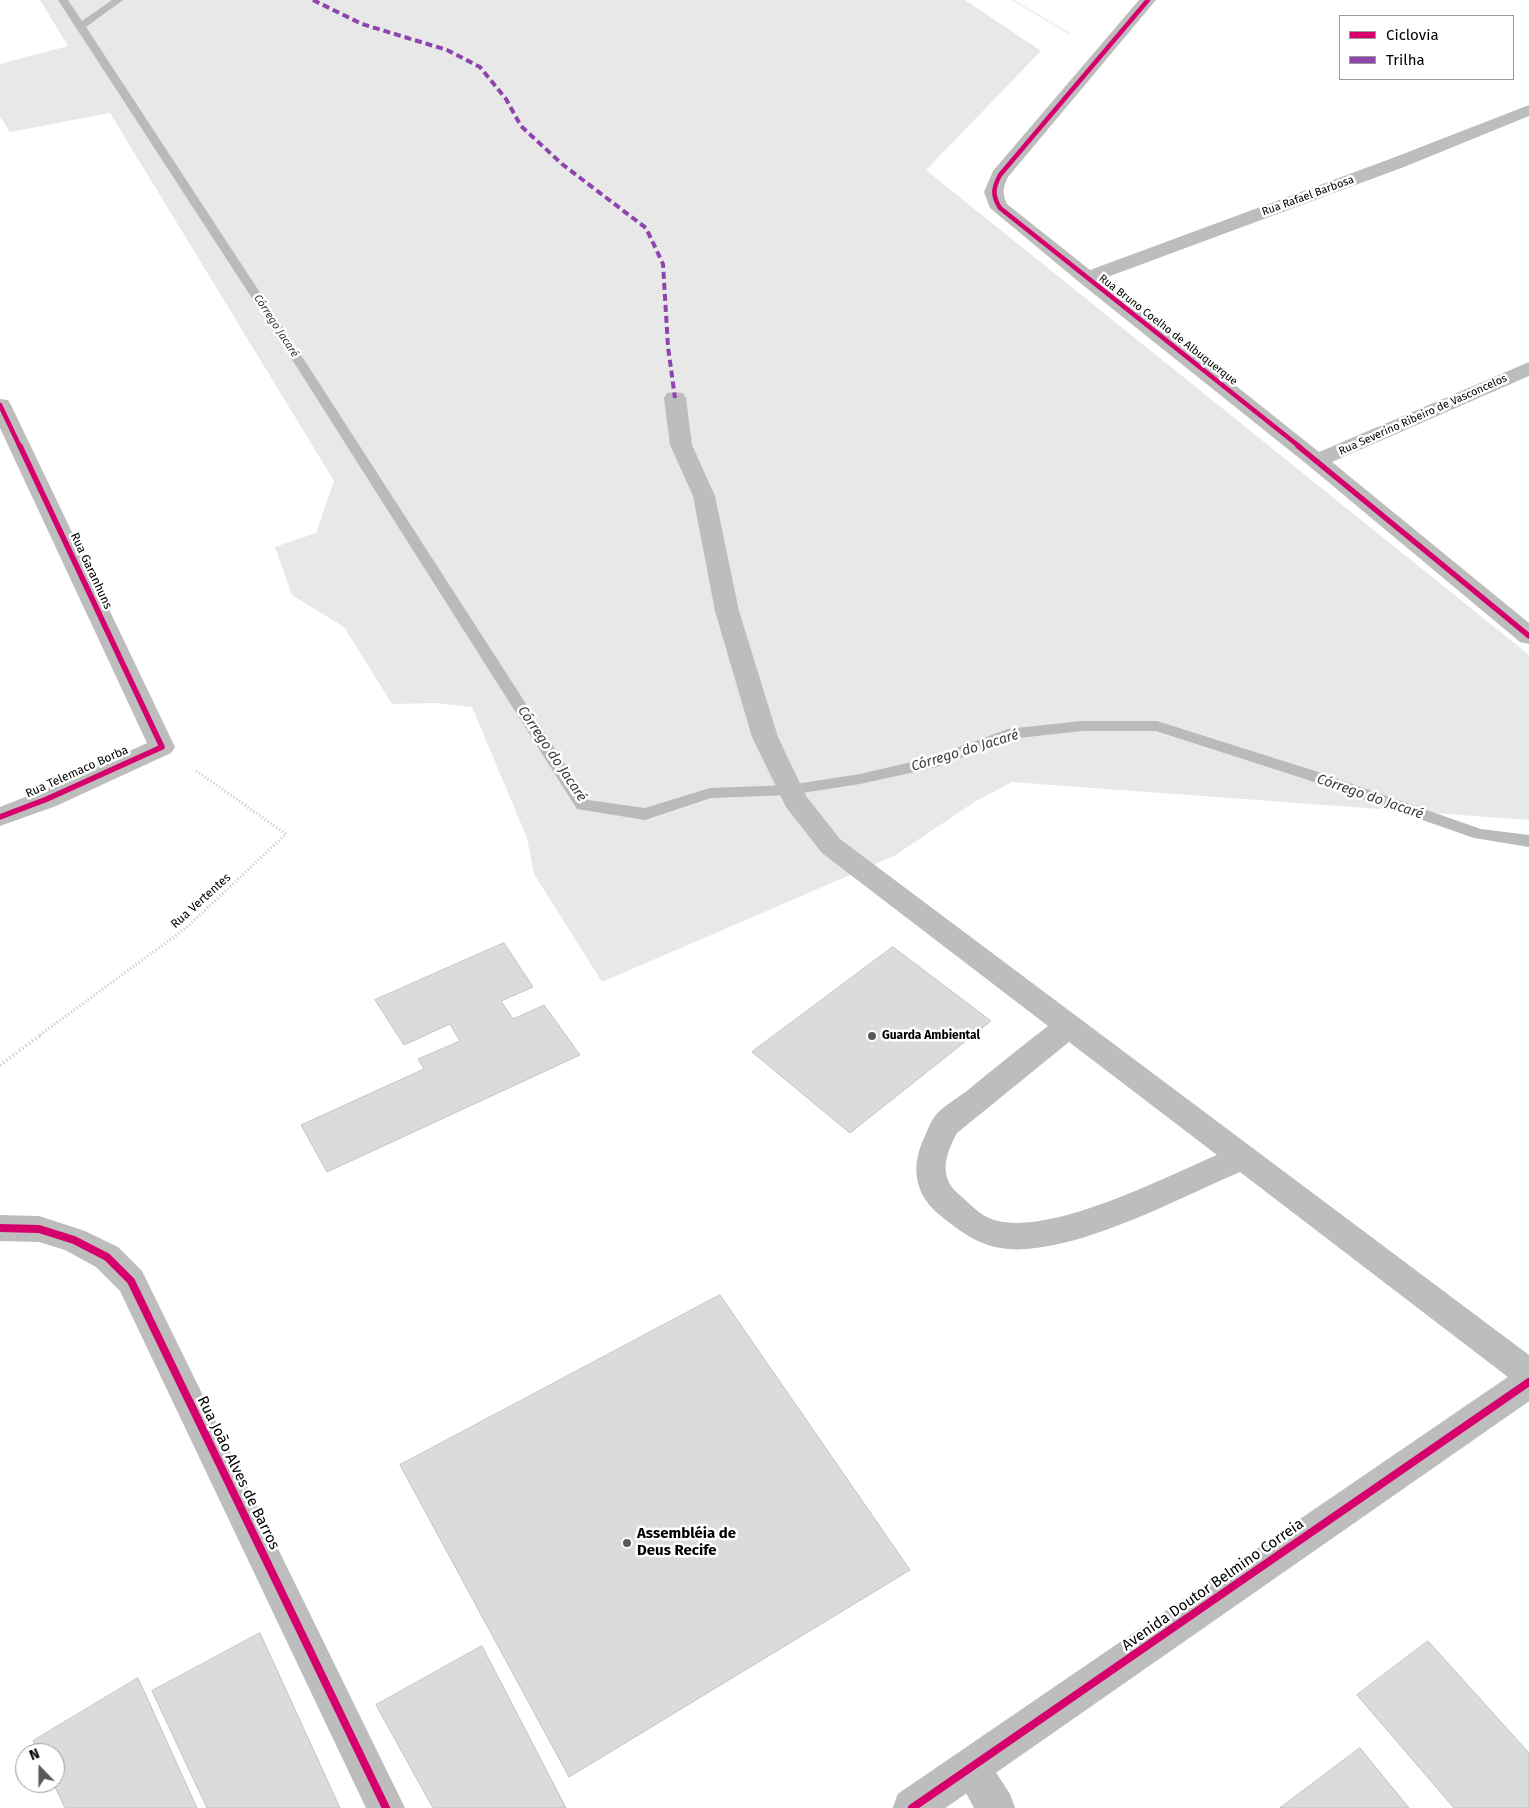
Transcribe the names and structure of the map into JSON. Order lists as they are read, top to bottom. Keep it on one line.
{"streets":{"street":["Rua Rafael Barbosa","Rua Bruno Coelho de Albuquerque","Rua Severino Ribeiro de Vasconcelos","Rua Garanhuns","Rua Telemaco Borba","Rua João Alves de Barros","Avenida Doutor Belmino Correia"],"path":["Rua Vertentes"]},"crossings":[["Rua Rafael Barbosa","Rua Bruno Coelho de Albuquerque"],["Rua Bruno Coelho de Albuquerque","Rua Severino Ribeiro de Vasconcelos"],["Rua Garanhuns","Rua Telemaco Borba"],["Rua Garanhuns","Rua Vertentes"],["Rua Telemaco Borba","Rua Vertentes"]],"water":["Córrego Jacaré","Córrego do Jacaré"],"places":["Guarda Ambiental","Assembléia de Deus Recife"],"legend":["Ciclovia","Trilha"],"north":"top"}
